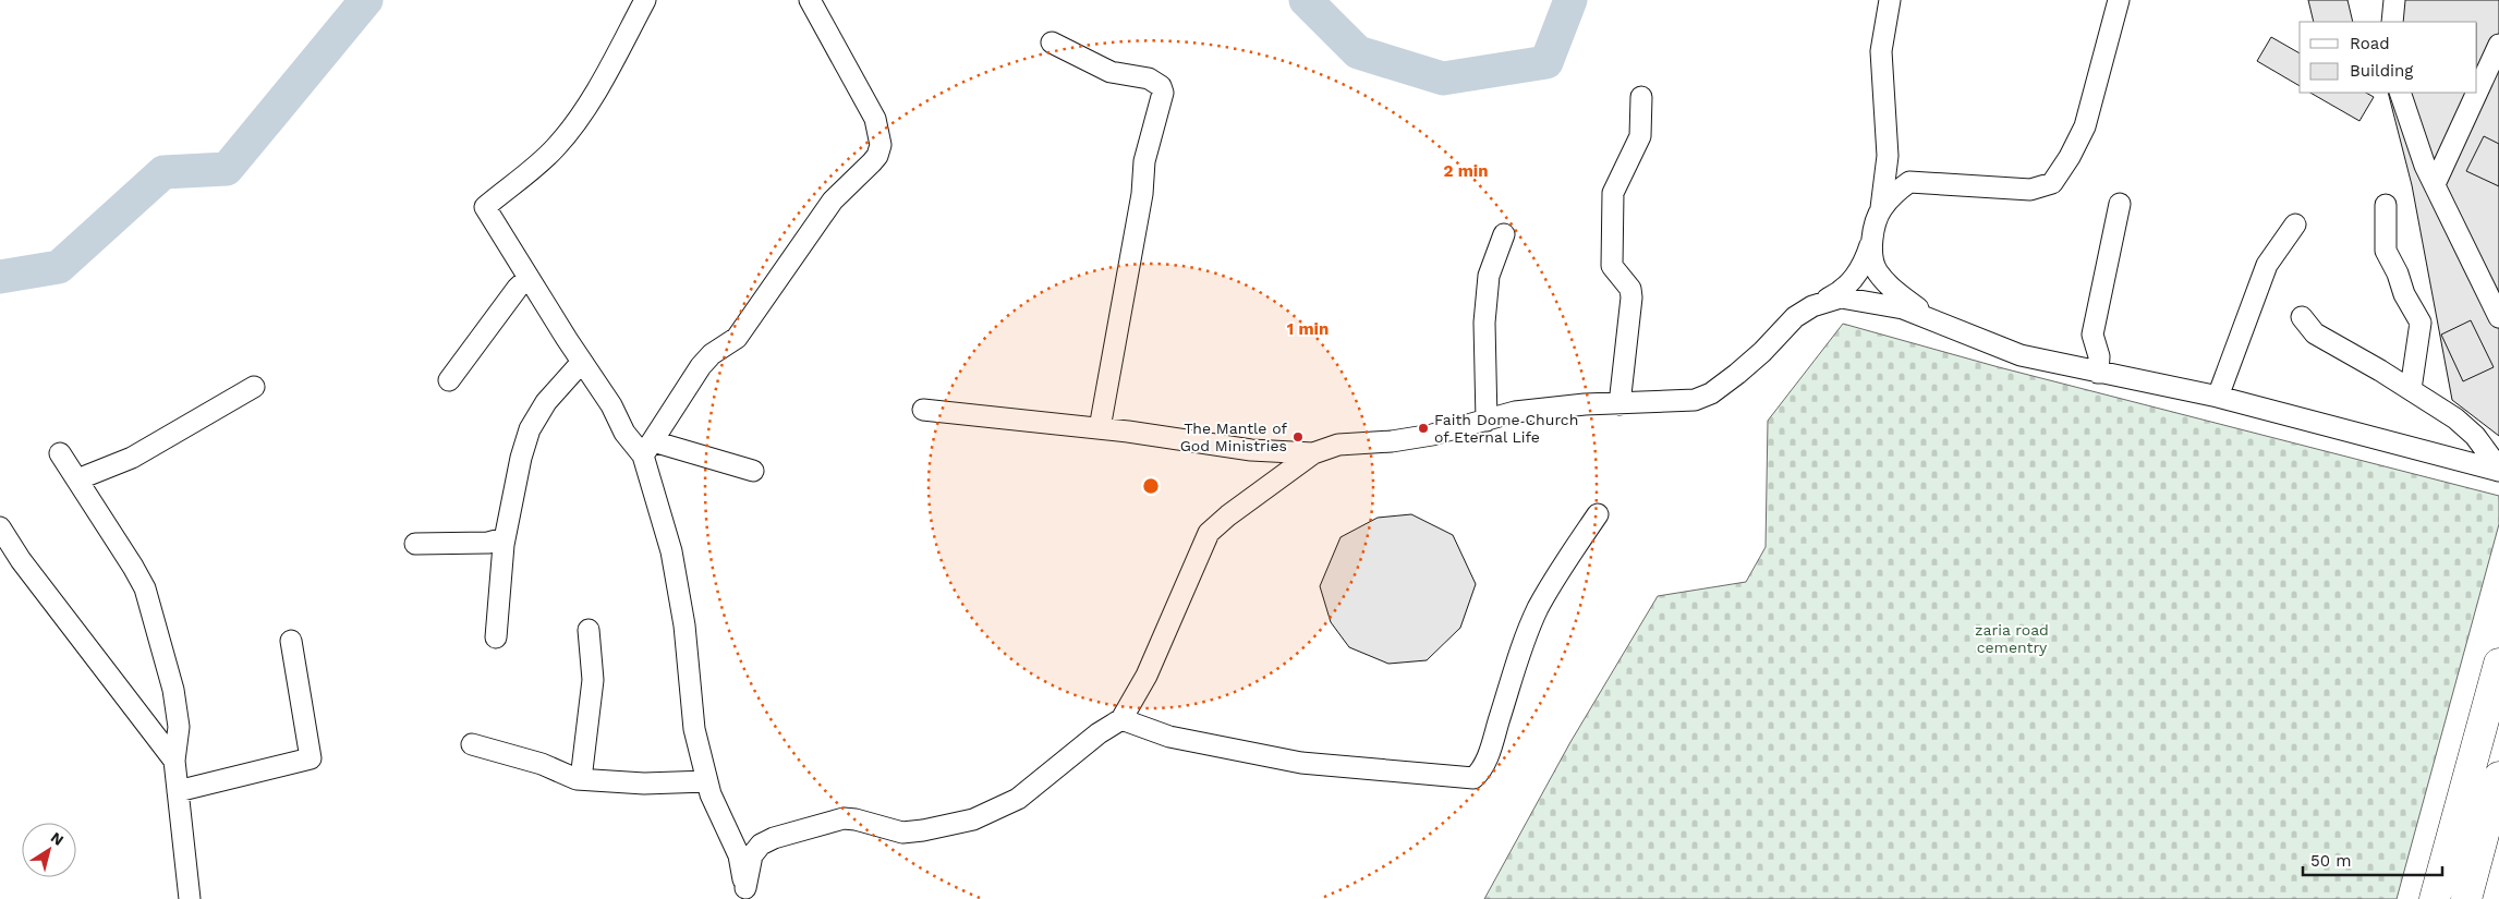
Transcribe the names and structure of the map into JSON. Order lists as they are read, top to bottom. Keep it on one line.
{"parks":["zaria road cementry"],"places":["Faith Dome Church of Eternal Life","The Mantle of God Ministries"],"legend":["Road","Building"],"scale_bar":"50 m","north":"top right","rings":["2 min","1 min"]}
